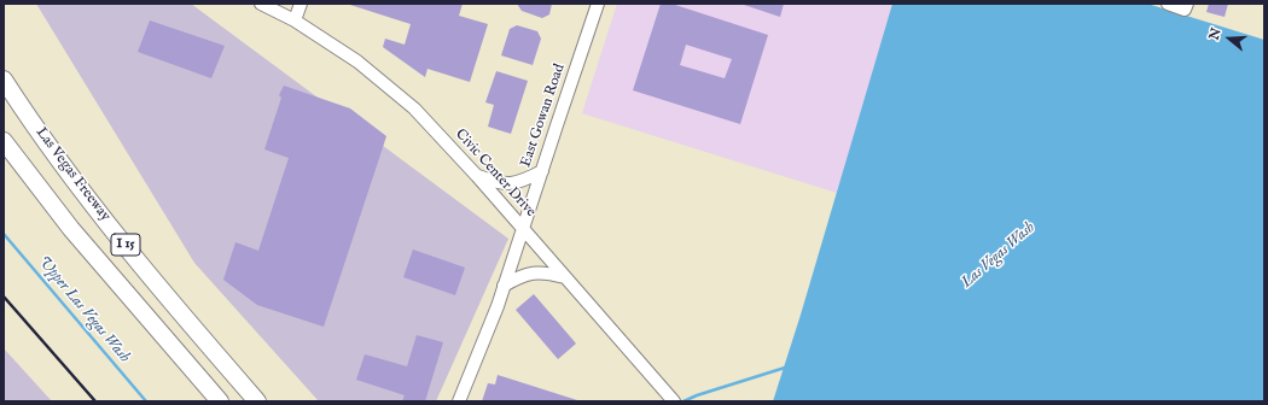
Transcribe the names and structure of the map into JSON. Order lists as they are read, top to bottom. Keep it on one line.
{"streets":{"highway":["Las Vegas Freeway","I 15"],"street":["East Gowan Road","Civic Center Drive"]},"crossings":[["East Gowan Road","Civic Center Drive"]],"water":["Las Vegas Wash","Upper Las Vegas Wash"],"north":"left"}
